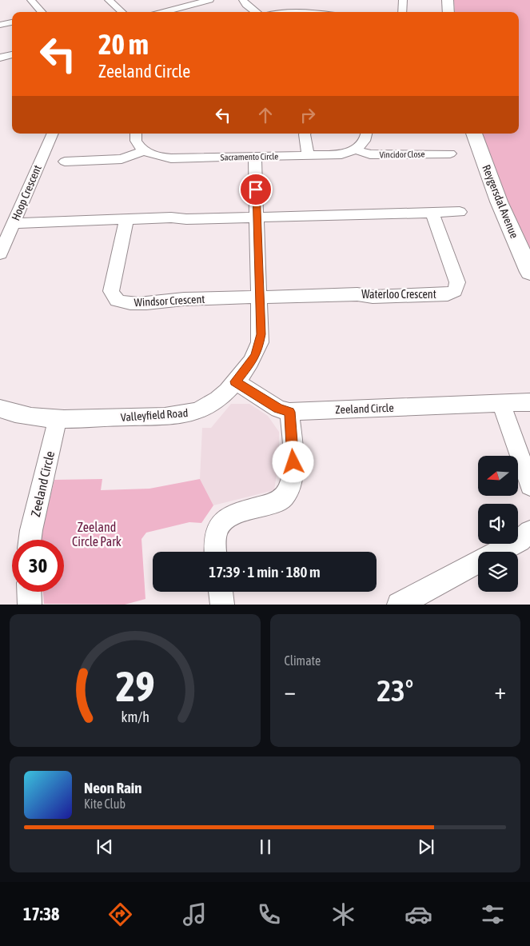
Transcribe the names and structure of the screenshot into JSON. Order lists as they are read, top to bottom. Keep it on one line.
{"streets":{"main road":["Reygersdal Avenue"],"street":["Vincidor Close","Sacramento Circle","Hoop Crescent","Waterloo Crescent","Windsor Crescent","Zeeland Circle","Valleyfield Road"]},"crossings":[["Vincidor Close","Sacramento Circle"],["Sacramento Circle","Valleyfield Road"],["Waterloo Crescent","Windsor Crescent"],["Waterloo Crescent","Valleyfield Road"],["Windsor Crescent","Valleyfield Road"],["Zeeland Circle","Valleyfield Road"]],"parks":["Zeeland Circle Park"],"north":"left","page":{"turn":["20 m","Zeeland Circle"],"limit":"30","trip":"17:39 · 1 min · 180 m","tile":"Climate","heat":["−","23°","+"],"song":["Neon Rain","Kite Club"],"tabs":"17:38","gauge":["29","km/h"]}}
